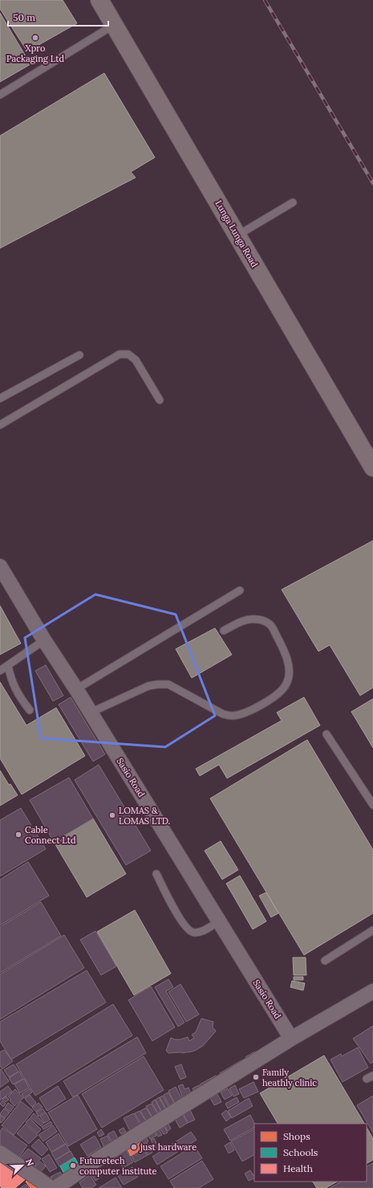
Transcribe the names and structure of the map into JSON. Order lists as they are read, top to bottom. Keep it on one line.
{"streets":{"main road":["Lunga Lunga Road"],"street":["Sasio Road"]},"places":["Xpro Packaging Ltd","LOMAS & LOMAS LTD.","Cable Connect Ltd","Family heathly clinic","just hardware","Futuretech computer institute"],"legend":["Shops","Schools","Health"],"scale_bar":"50 m","north":"top right"}
